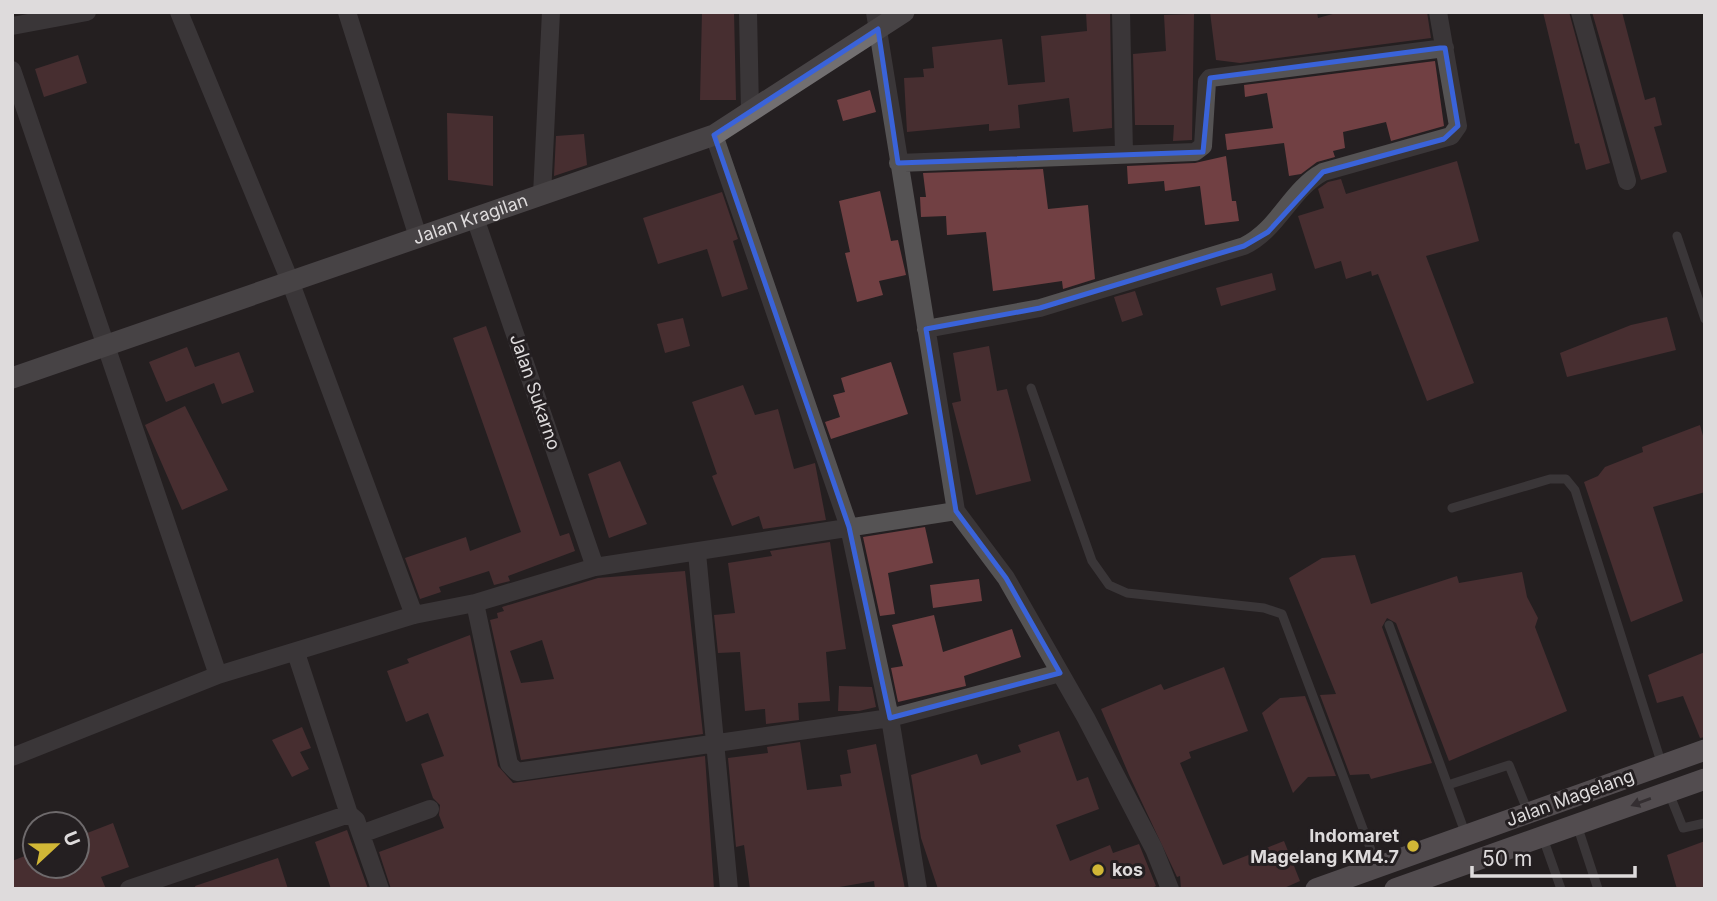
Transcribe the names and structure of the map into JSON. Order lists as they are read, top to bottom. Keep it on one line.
{"streets":{"main road":["Jalan Magelang"],"street":["Jalan Kragilan","Jalan Sukarno"]},"crossings":[["Jalan Kragilan","Jalan Sukarno"]],"places":["Indomaret Magelang KM4.7","kos"],"scale_bar":"50 m","north":"right"}
